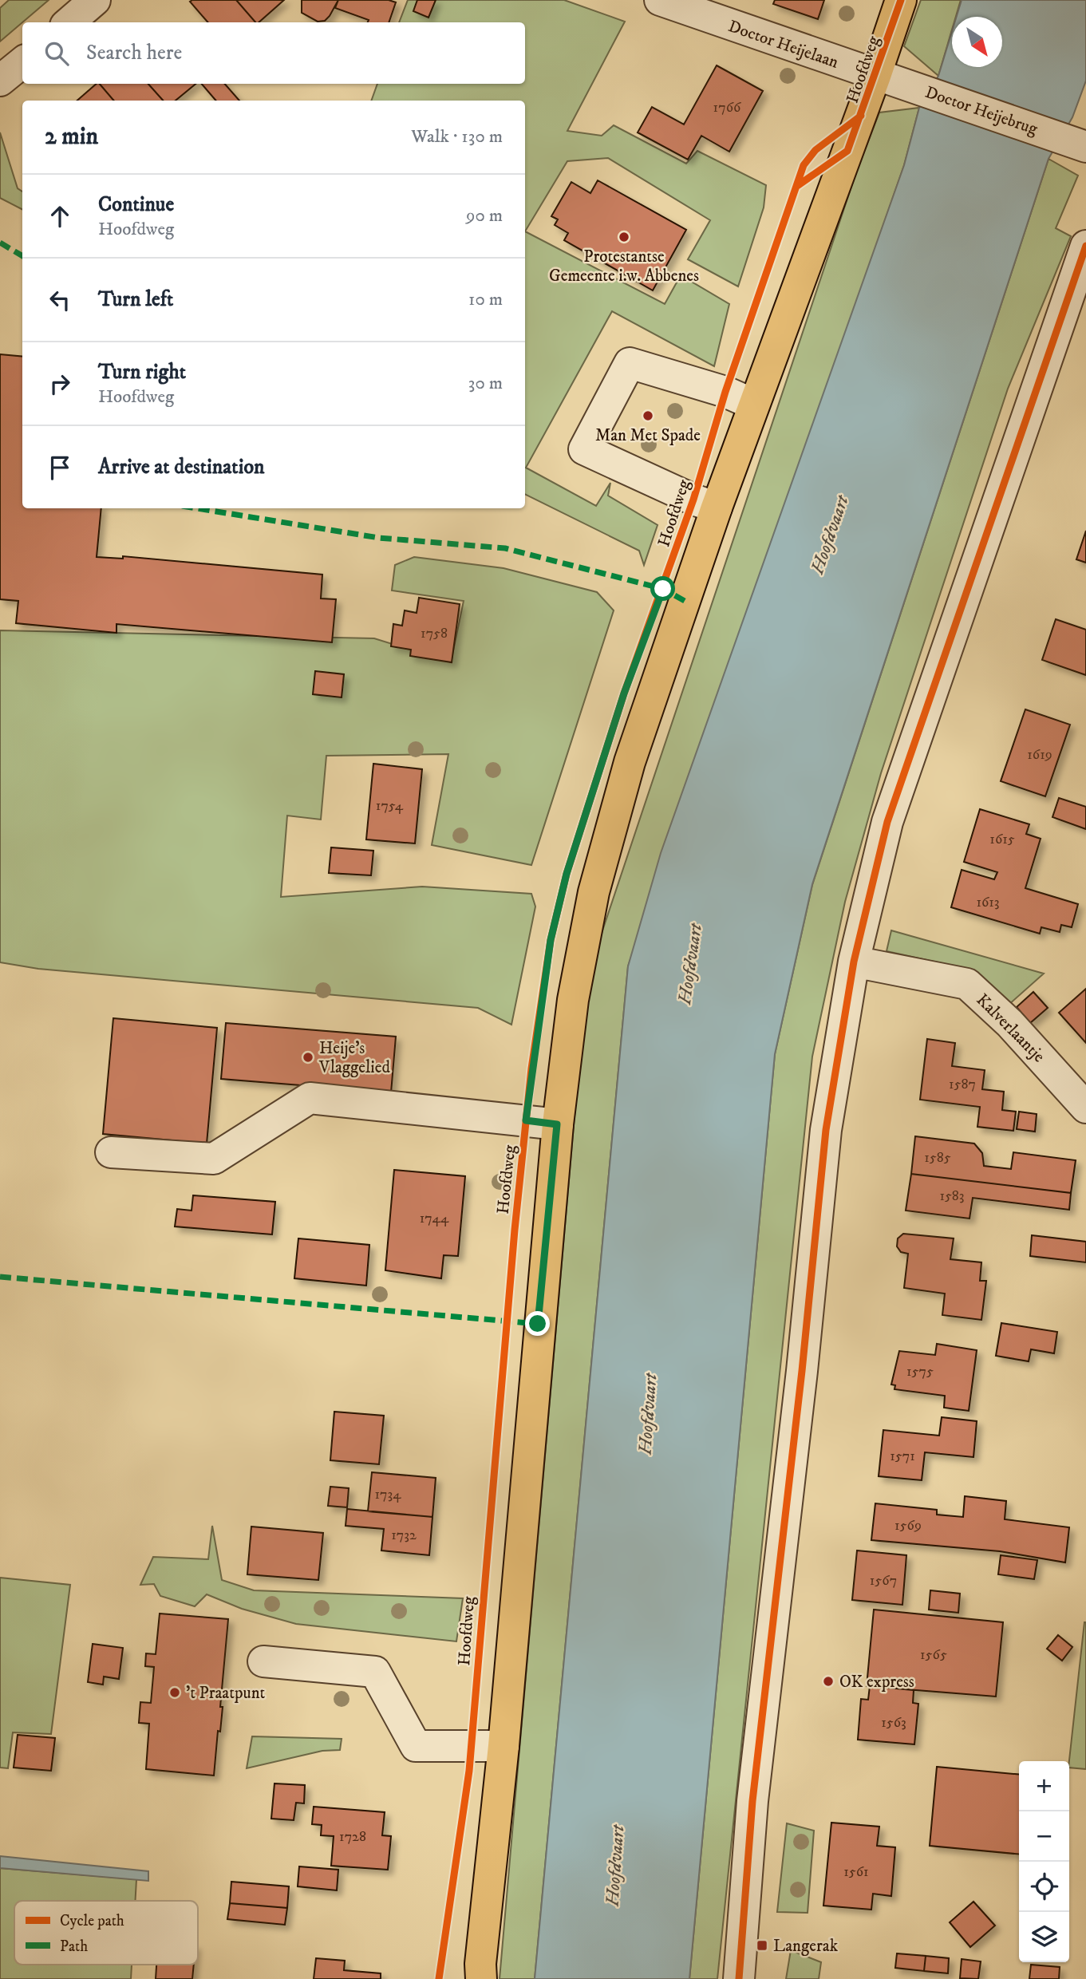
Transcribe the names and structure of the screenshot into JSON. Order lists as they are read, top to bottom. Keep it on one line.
{"streets":{"main road":["Hoofdweg"],"street":["Doctor Heijelaan","Doctor Heijebrug","Kalverlaantje"]},"crossings":[["Doctor Heijelaan","Hoofdweg"],["Doctor Heijelaan","Doctor Heijebrug"],["Hoofdweg","Doctor Heijebrug"]],"water":["Hoofdvaart"],"places":{"other":["Protestantse Gemeente i.w. Abbenes","Man Met Spade","Heije's Vlaggelied","OK express","'t Praatpunt"],"transit":["Langerak"]},"house_numbers":["1766","1758","1619","1754","1615","1613","1587","1585","1583","1744","1575","1571","1734","1569","1732","1567","1565","1563","1728","1561"],"legend":["Cycle path","Path"],"north":"bottom right","page":{"search":"Search here","heading":["2 min","Walk · 130 m"],"list":[["Continue","Hoofdweg","90 m"],["Turn left","10 m"],["Turn right","Hoofdweg","30 m"],"Arrive at destination"],"map_buttons":["+","−"]}}
